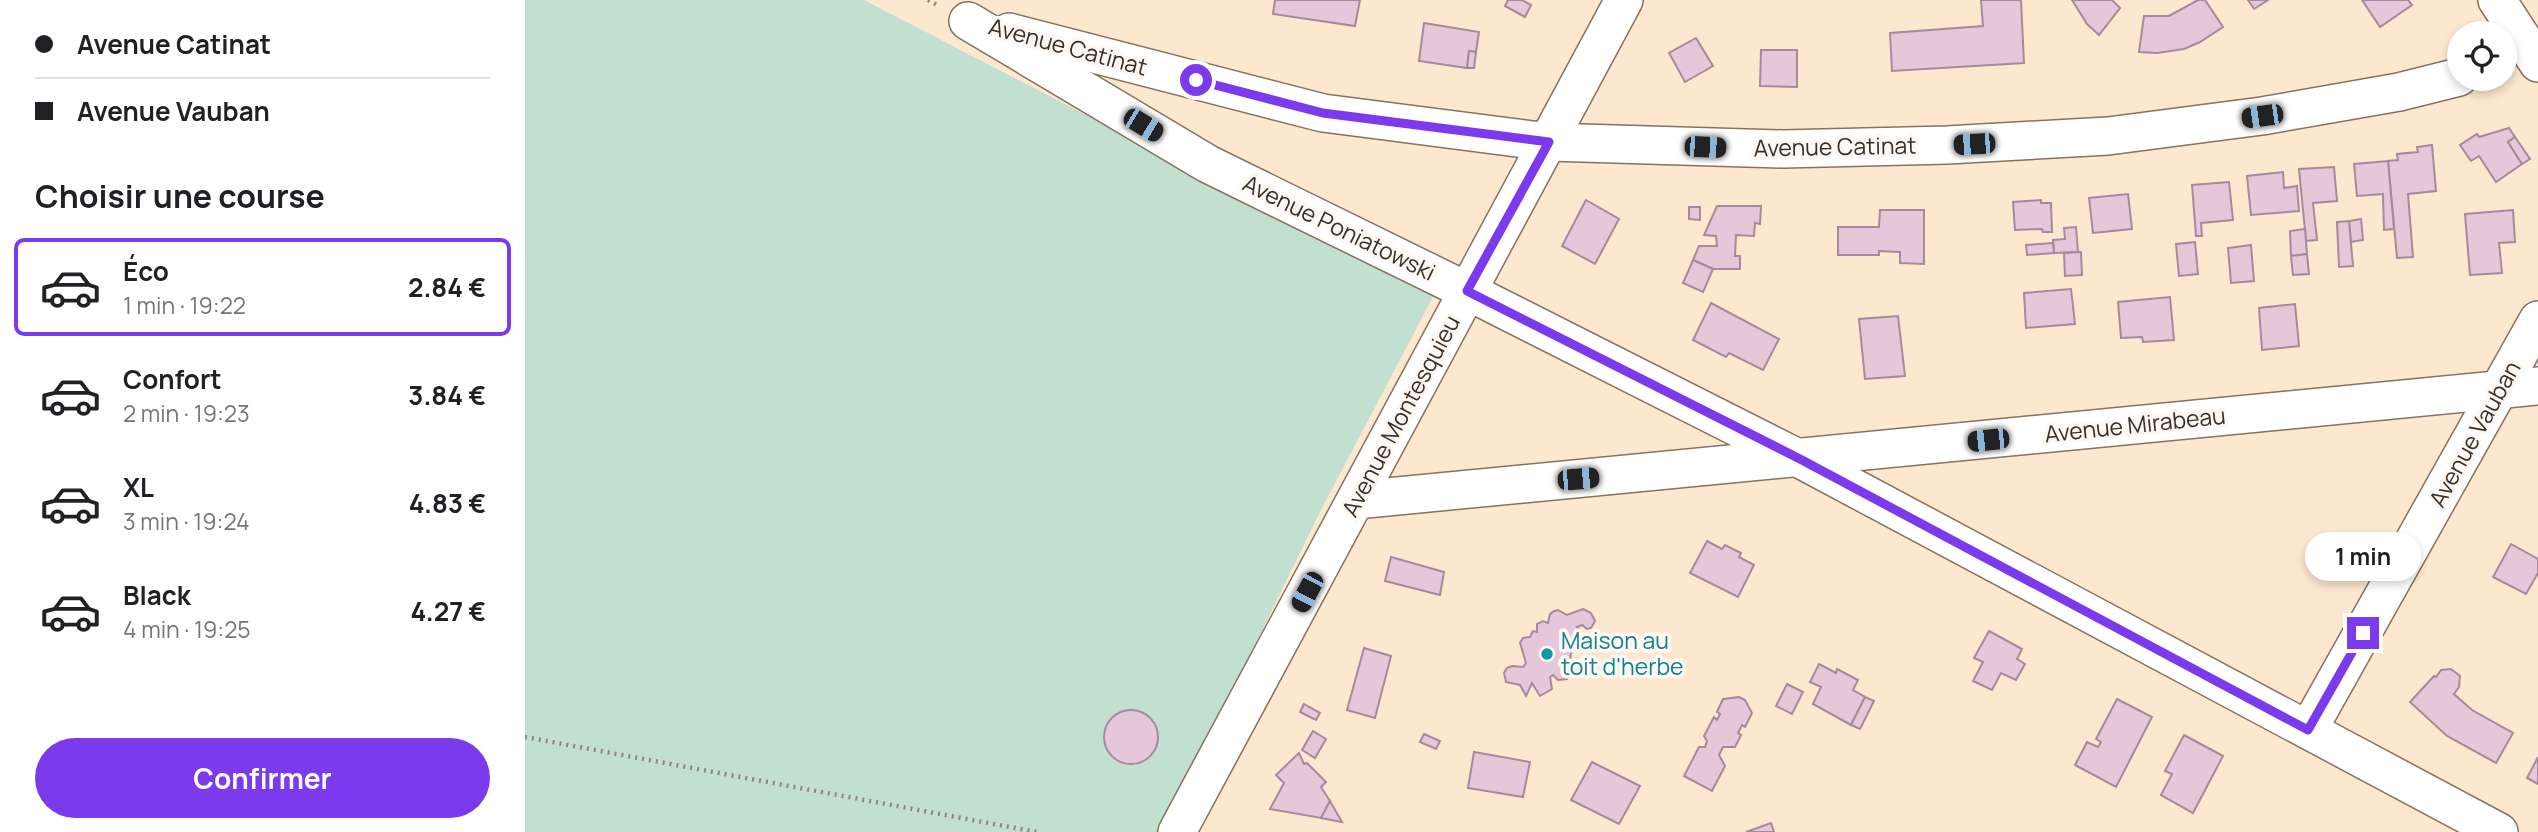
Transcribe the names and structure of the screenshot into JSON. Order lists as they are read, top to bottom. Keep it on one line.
{"streets":{"street":["Avenue Catinat","Avenue Poniatowski","Avenue Montesquieu","Avenue Mirabeau","Avenue Vauban"]},"crossings":[["Avenue Catinat","Avenue Poniatowski"],["Avenue Catinat","Avenue Montesquieu"],["Avenue Poniatowski","Avenue Montesquieu"],["Avenue Poniatowski","Avenue Mirabeau"],["Avenue Poniatowski","Avenue Vauban"],["Avenue Montesquieu","Avenue Mirabeau"],["Avenue Mirabeau","Avenue Vauban"]],"places":["Maison au toit d'herbe"],"page":{"banner":["Avenue Catinat","Avenue Vauban"],"heading":"Choisir une course","list":[{"name":"Éco","note":"1 min · 19:22","value":"2.84 €"},{"name":"Confort","note":"2 min · 19:23","value":"3.84 €"},{"name":"XL","note":"3 min · 19:24","value":"4.83 €"},{"name":"Black","note":"4 min · 19:25","value":"4.27 €"}],"bubble":"1 min","buttons":"Confirmer"}}
